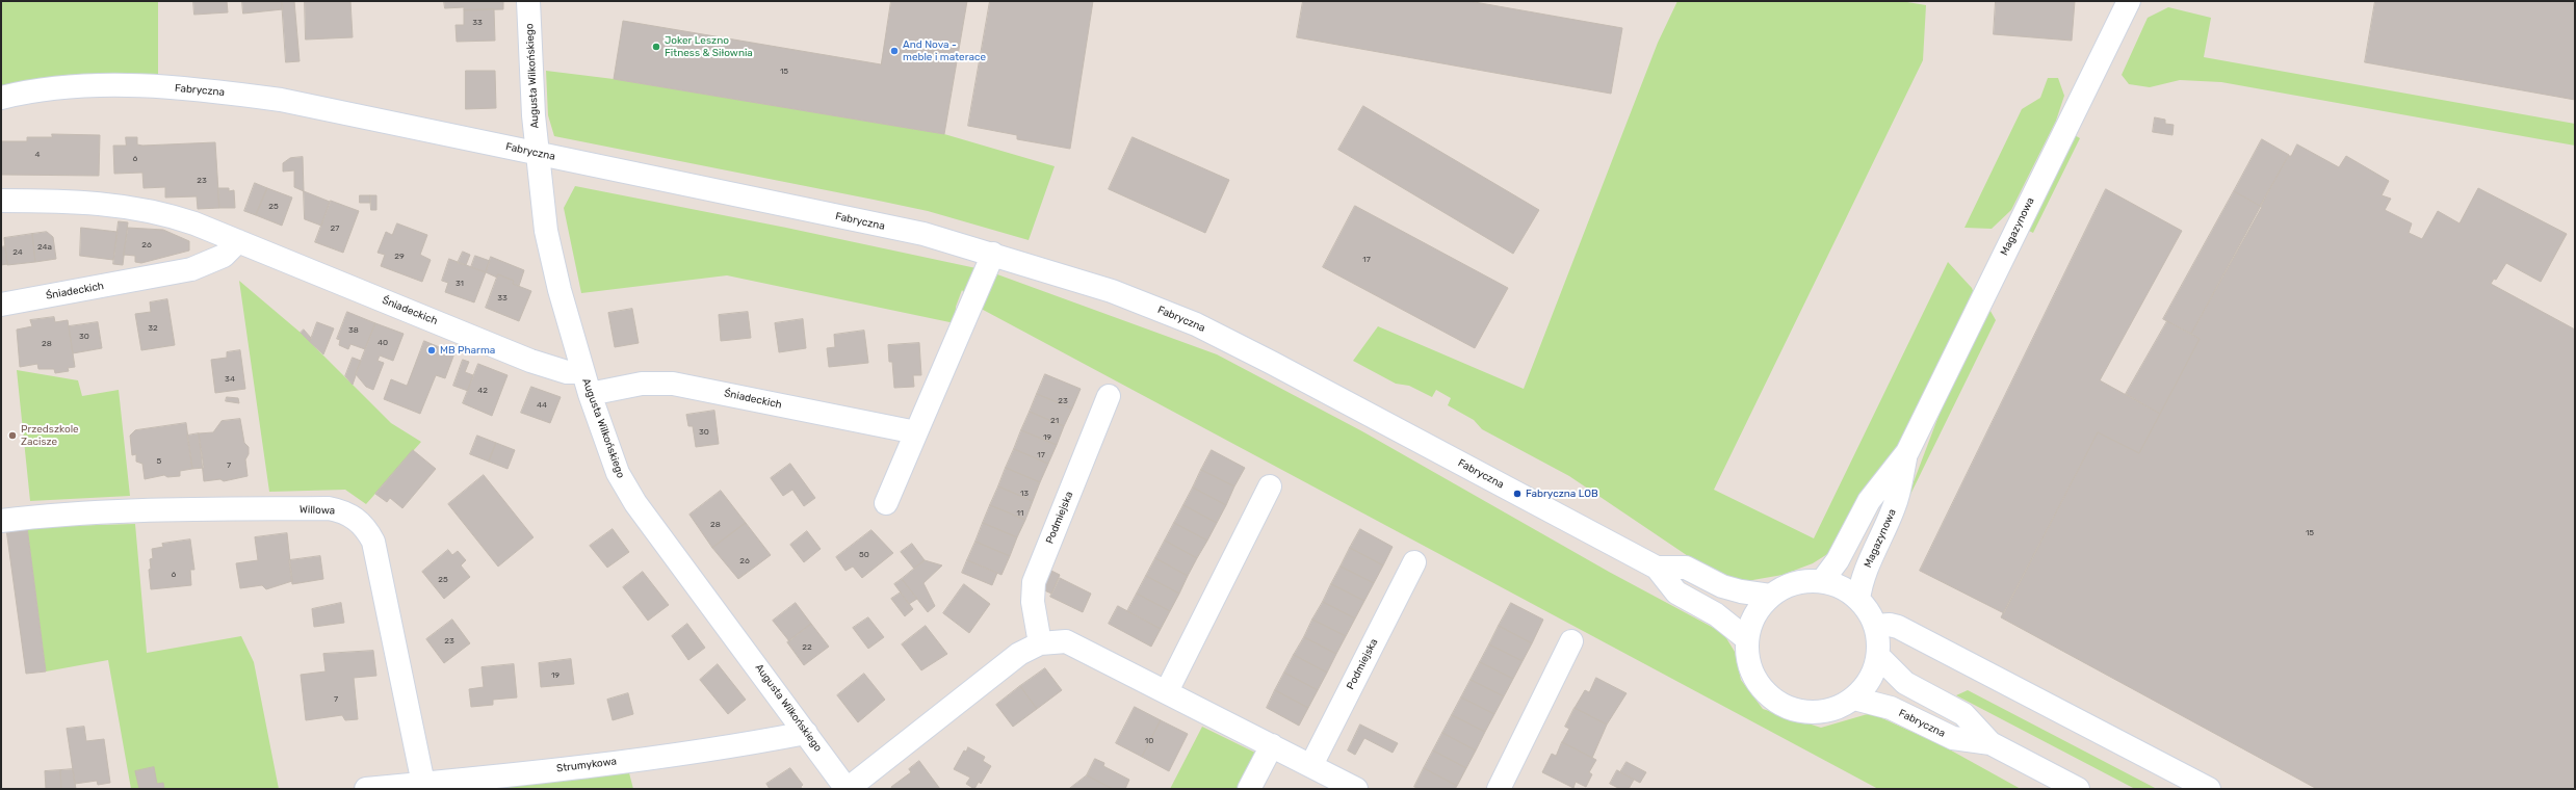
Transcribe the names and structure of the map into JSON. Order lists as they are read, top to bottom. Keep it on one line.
{"streets":{"street":["Augusta Wilkońskiego","Fabryczna","Magazynowa","Śniadeckich","Willowa","Podmiejska","Strumykowa"]},"crossings":[["Augusta Wilkońskiego","Fabryczna"],["Augusta Wilkońskiego","Śniadeckich"],["Augusta Wilkońskiego","Strumykowa"],["Fabryczna","Magazynowa"],["Willowa","Strumykowa"]],"places":["Joker Leszno Fitness & Siłownia","And Nova - meble i materace","MB Pharma","Przedszkole Zacisze","Fabryczna LOB"],"house_numbers":["33","15","4","6","23","25","27","26","24a","24","29","17","31","33","32","38","30","40","28","34","42","23","44","21","30","19","17","5","7","13","11","28","15","50","26","6","25","23","22","19","7","10"]}
